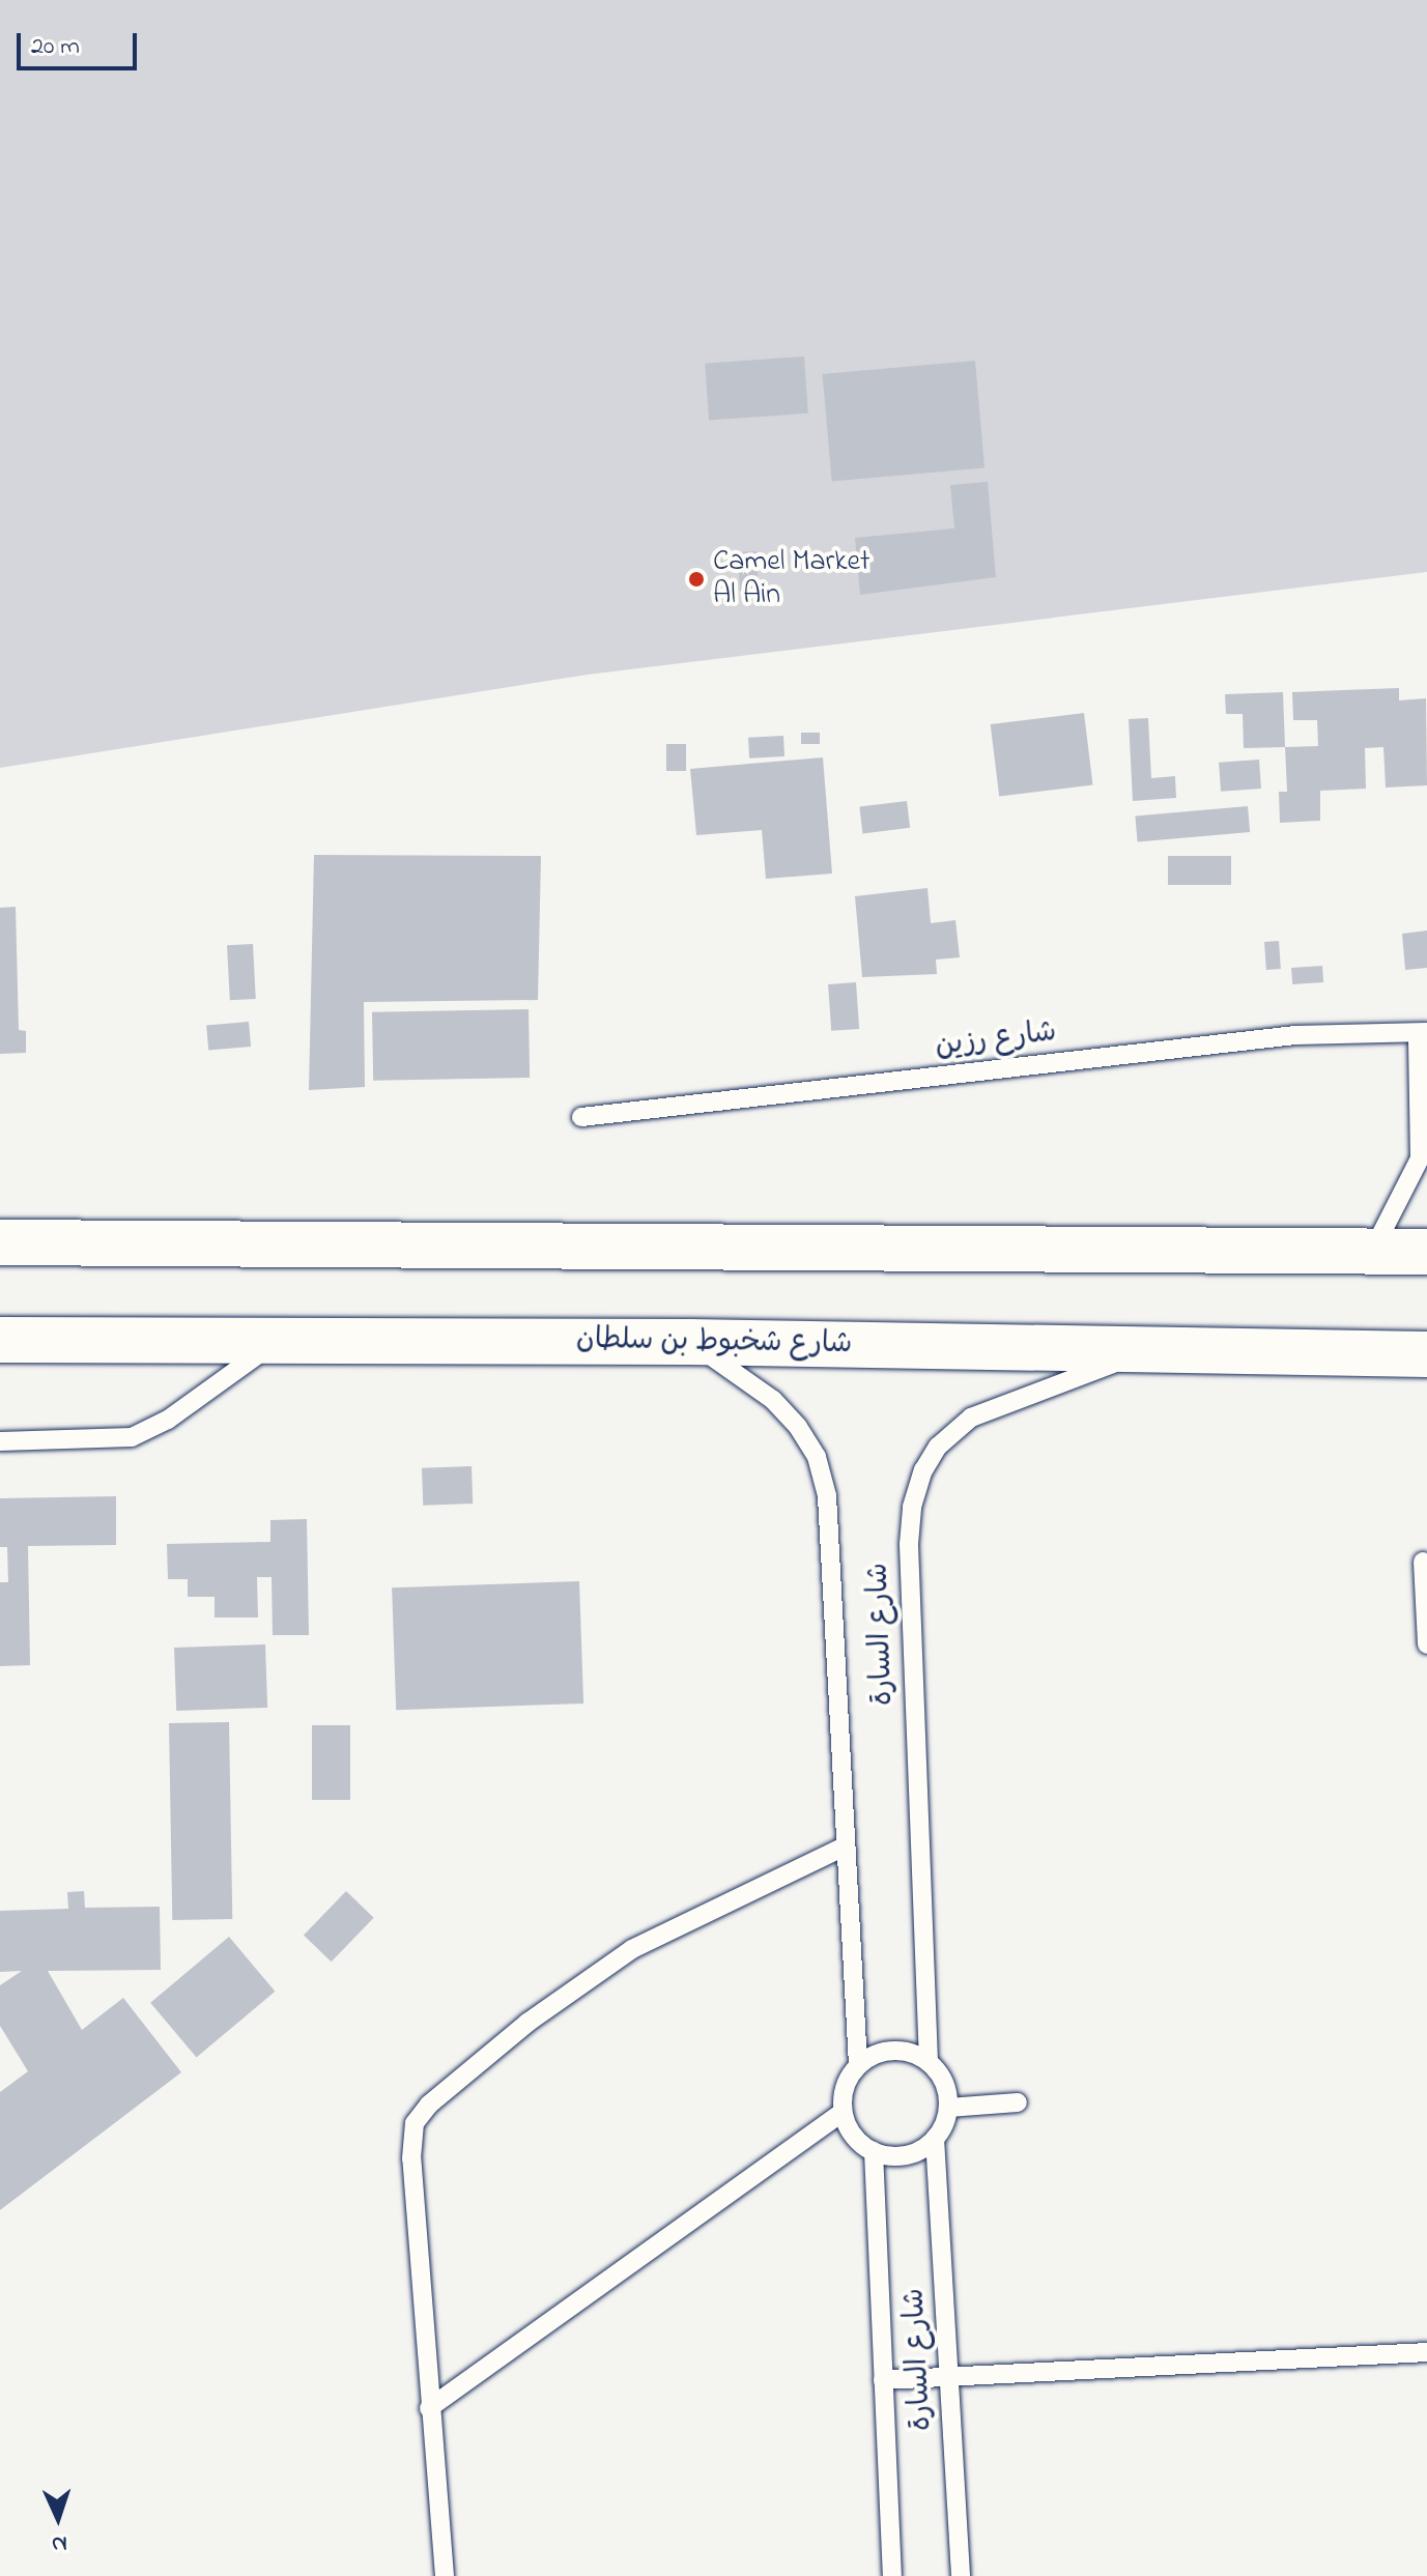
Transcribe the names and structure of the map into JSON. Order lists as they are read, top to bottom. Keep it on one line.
{"streets":{"main road":["شارع شخبوط بن سلطان"],"lane":["شارع رزين","شارع السارة"]},"crossings":[["شارع شخبوط بن سلطان","شارع السارة"]],"places":["Camel Market Al Ain"],"scale_bar":"20 m","north":"bottom"}
